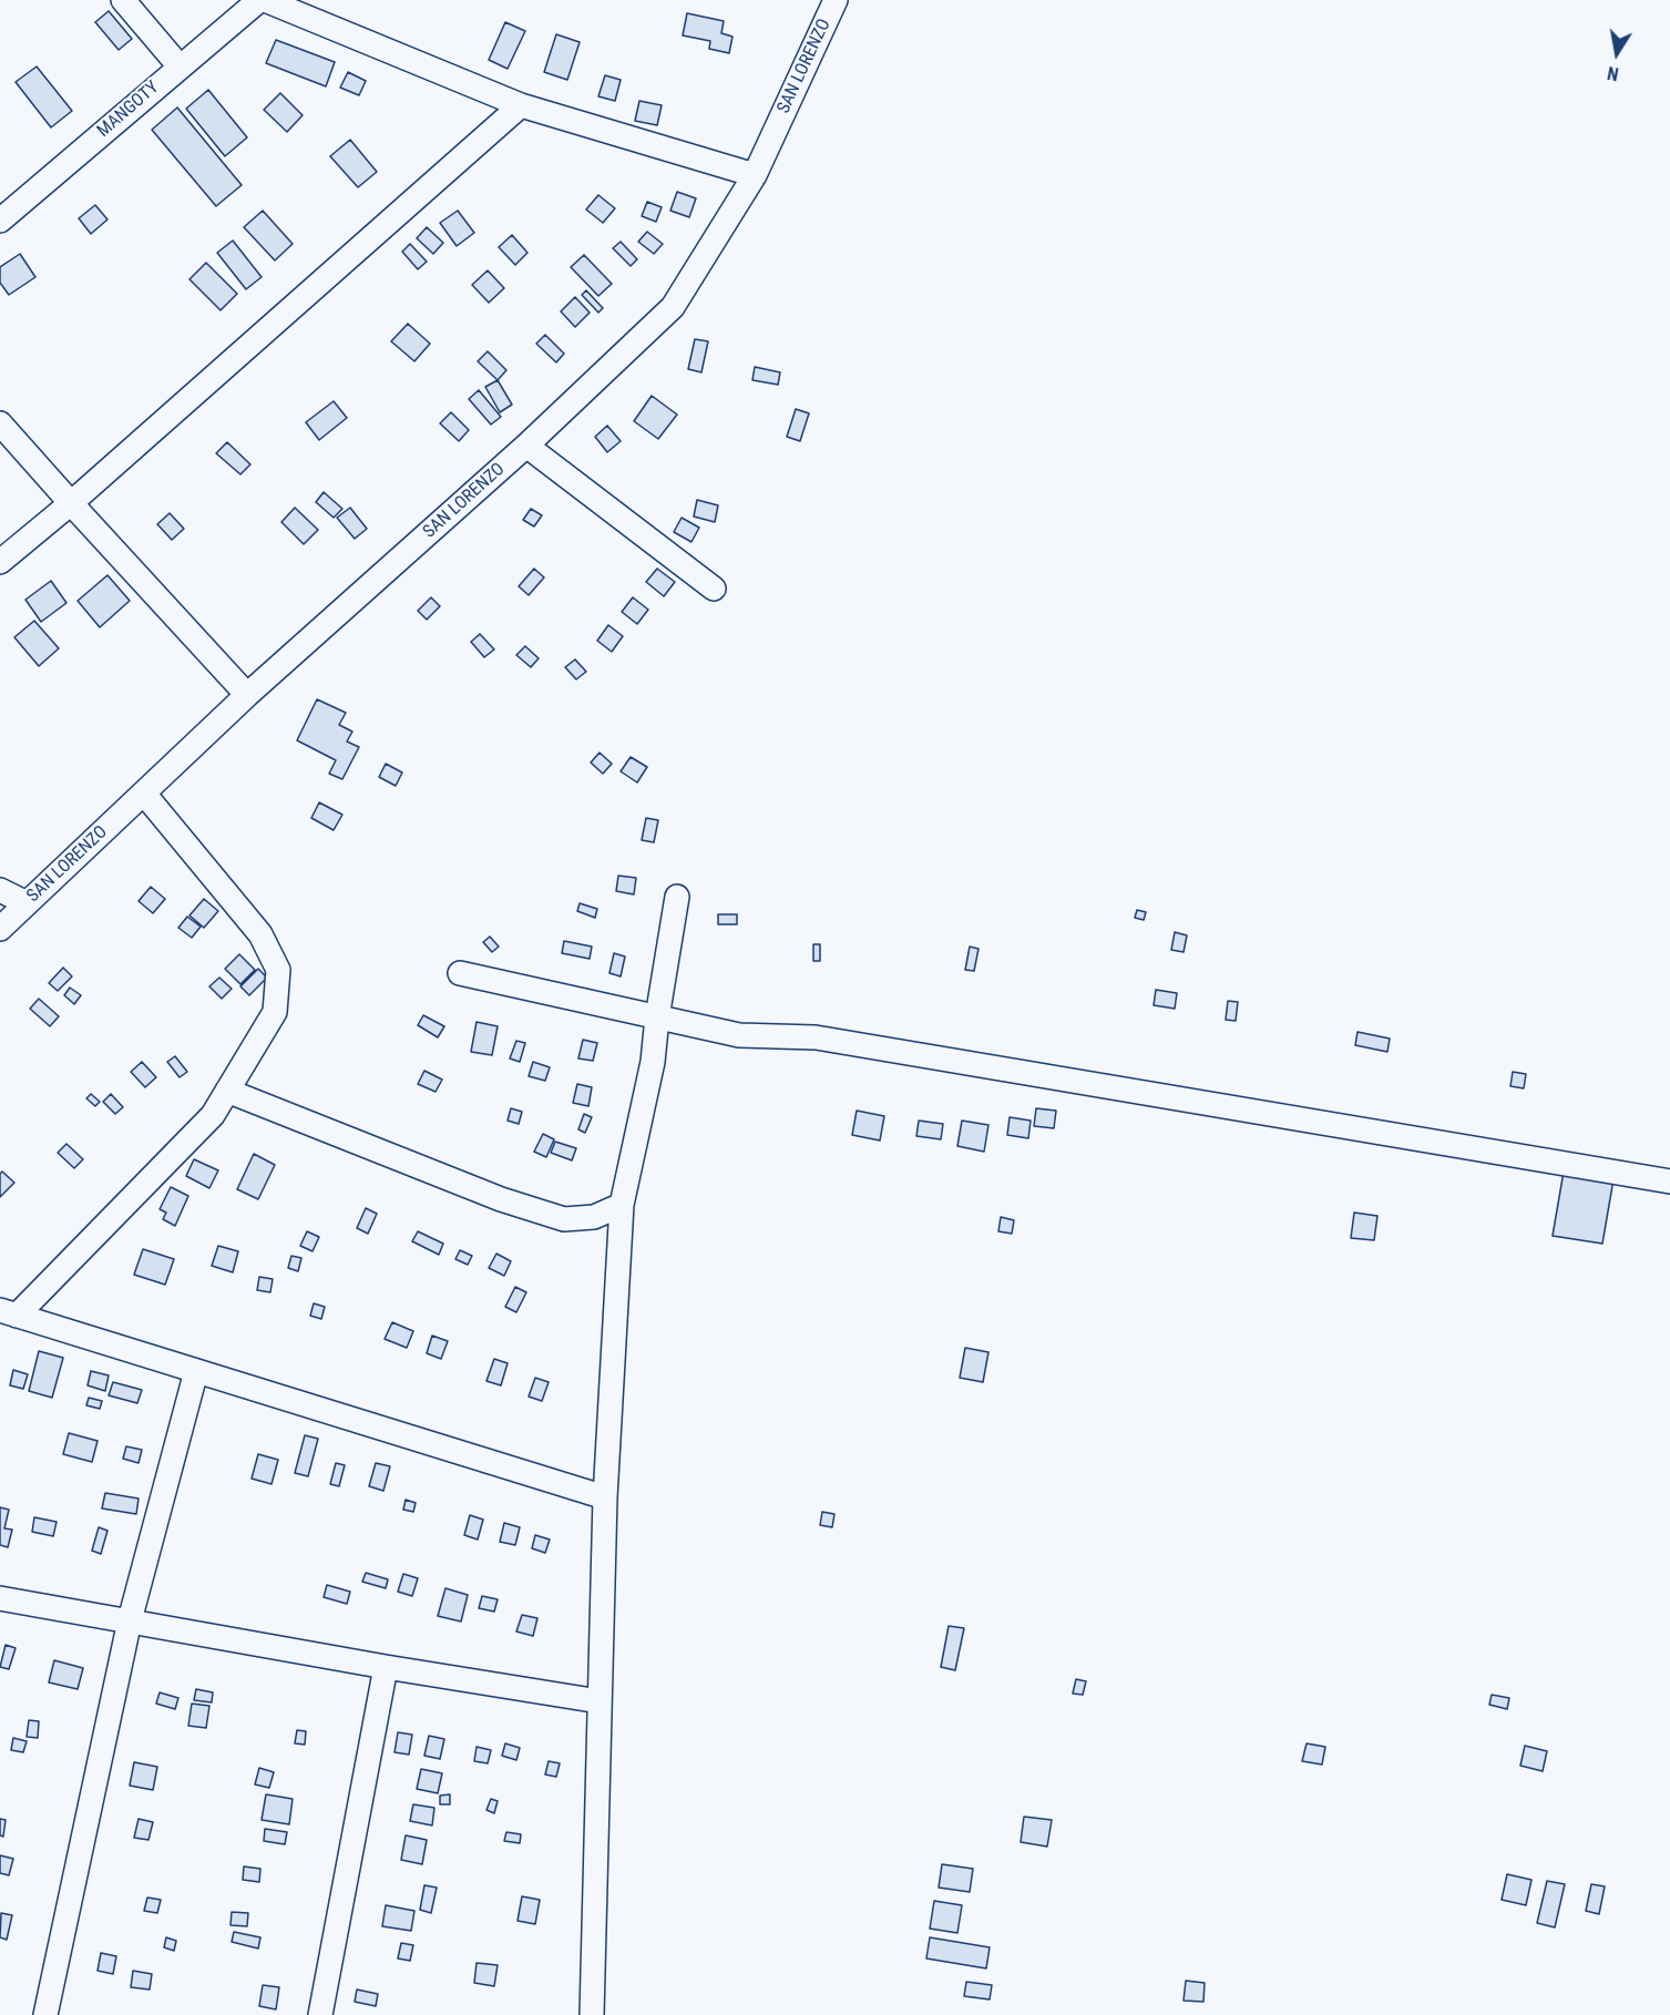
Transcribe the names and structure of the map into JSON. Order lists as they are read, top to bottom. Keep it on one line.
{"streets":{"street":["SAN LORENZO","MANGOTY"]},"north":"bottom"}
